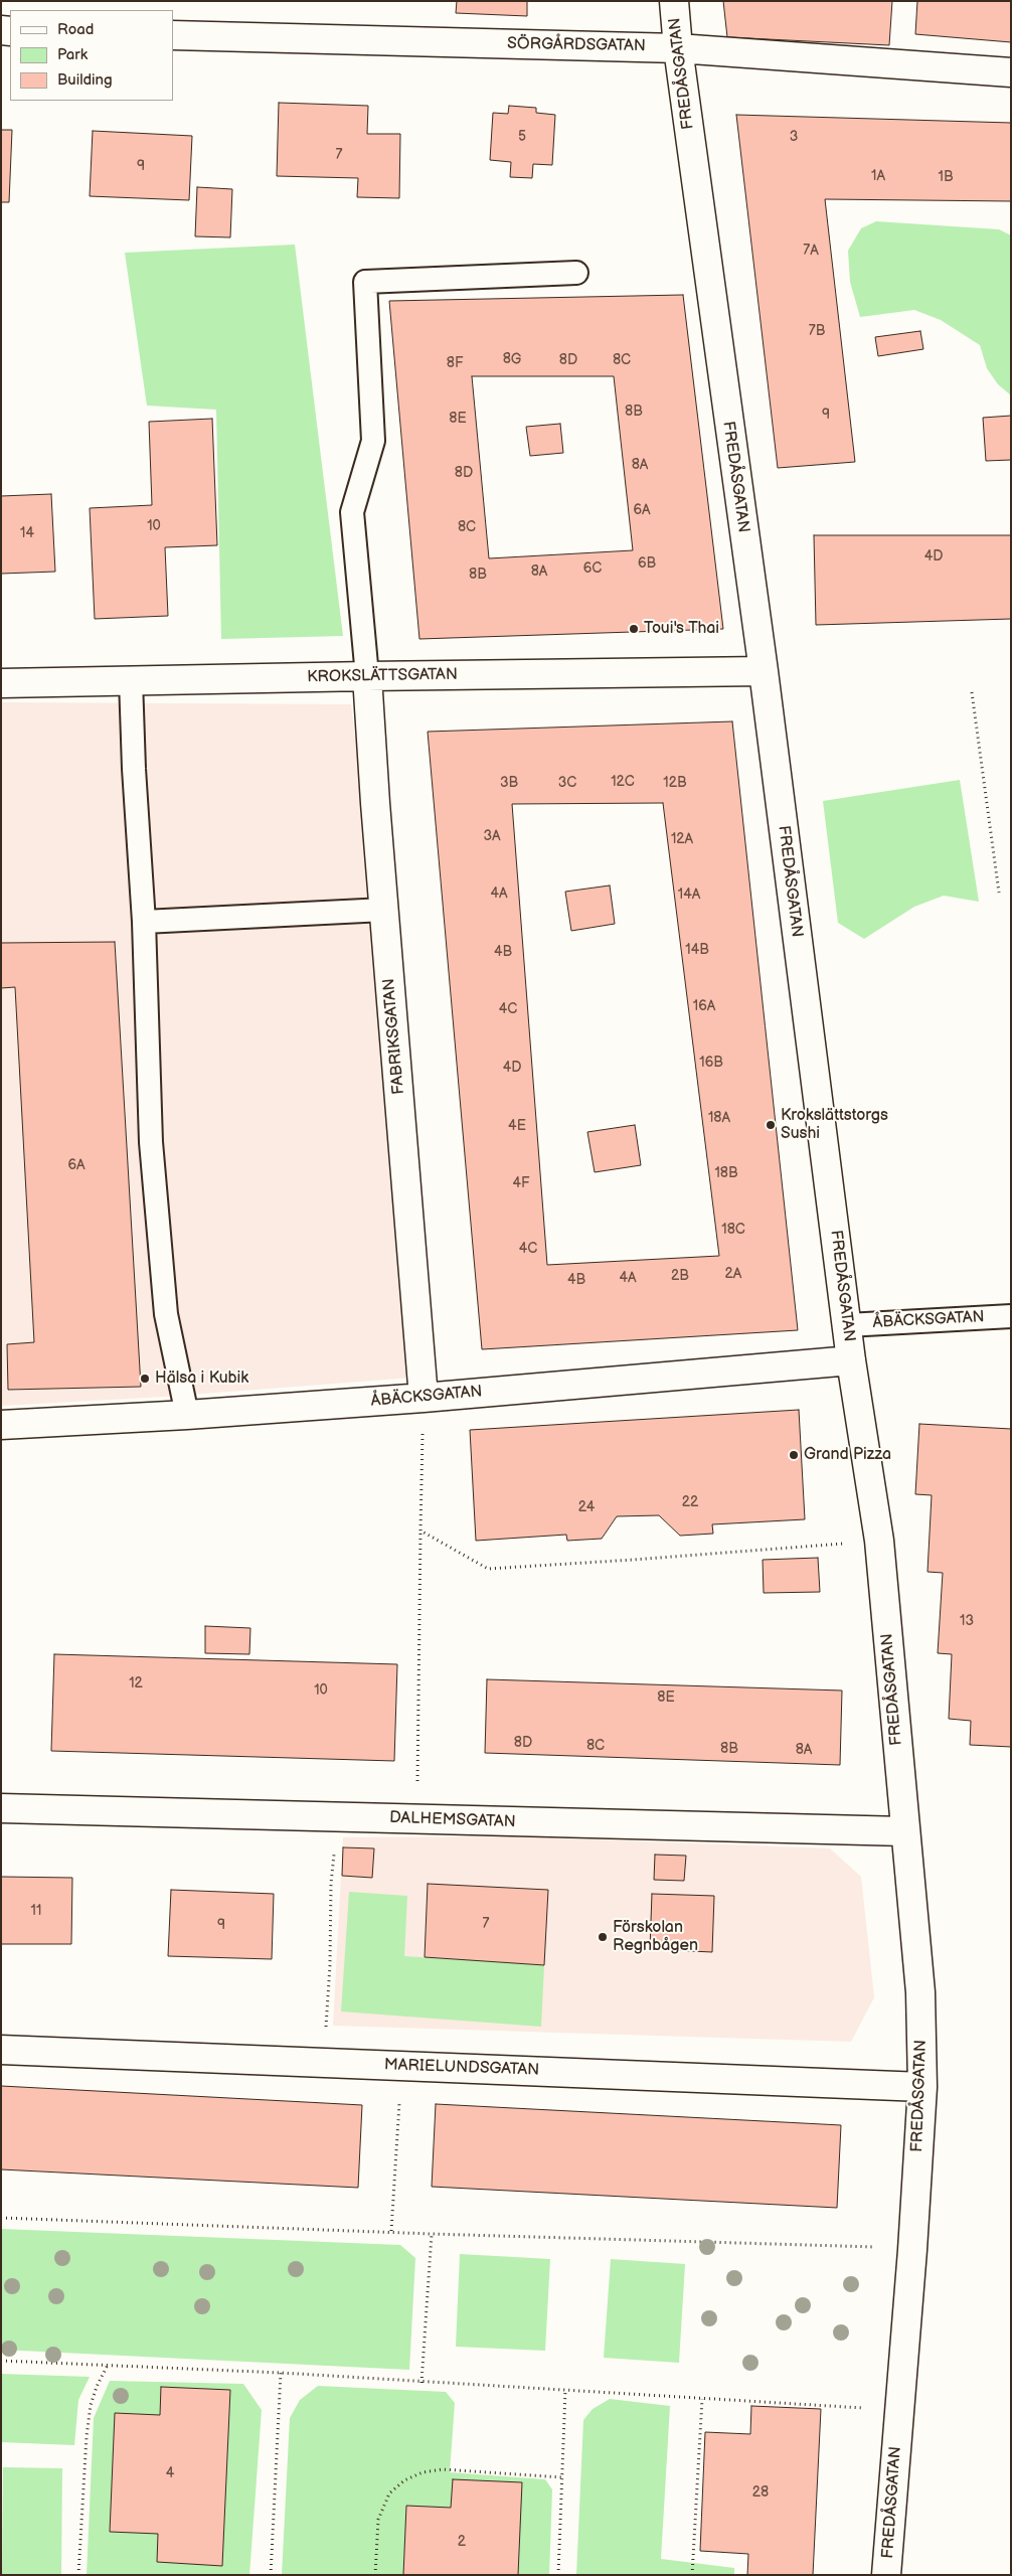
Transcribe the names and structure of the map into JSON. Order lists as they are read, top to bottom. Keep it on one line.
{"streets":{"street":["SÖRGÅRDSGATAN","FREDÅSGATAN","KROKSLÄTTSGATAN","FABRIKSGATAN","ÅBÄCKSGATAN","DALHEMSGATAN","MARIELUNDSGATAN"]},"crossings":[["SÖRGÅRDSGATAN","FREDÅSGATAN"],["FREDÅSGATAN","KROKSLÄTTSGATAN"],["FREDÅSGATAN","ÅBÄCKSGATAN"],["FREDÅSGATAN","DALHEMSGATAN"],["FREDÅSGATAN","MARIELUNDSGATAN"],["KROKSLÄTTSGATAN","FABRIKSGATAN"],["FABRIKSGATAN","ÅBÄCKSGATAN"]],"places":["Toui's Thai","Krokslättstorgs Sushi","Hälsa i Kubik","Grand Pizza","Förskolan Regnbågen"],"house_numbers":["5","3","7","9","1A","1B","7A","7B","8G","8D","8C","8F","8B","9","8E","8A","8D","6A","10","8C","14","4D","6B","6C","8A","8B","12C","3B","3C","12B","3A","12A","4A","14A","14B","4B","16A","4C","16B","4D","18A","4E","6A","18B","4F","18C","4C","2A","2B","4A","4B","22","24","13","12","10","8E","8D","8C","8B","8A","11","7","9","4","28","2"],"legend":["Road","Park","Building"]}
